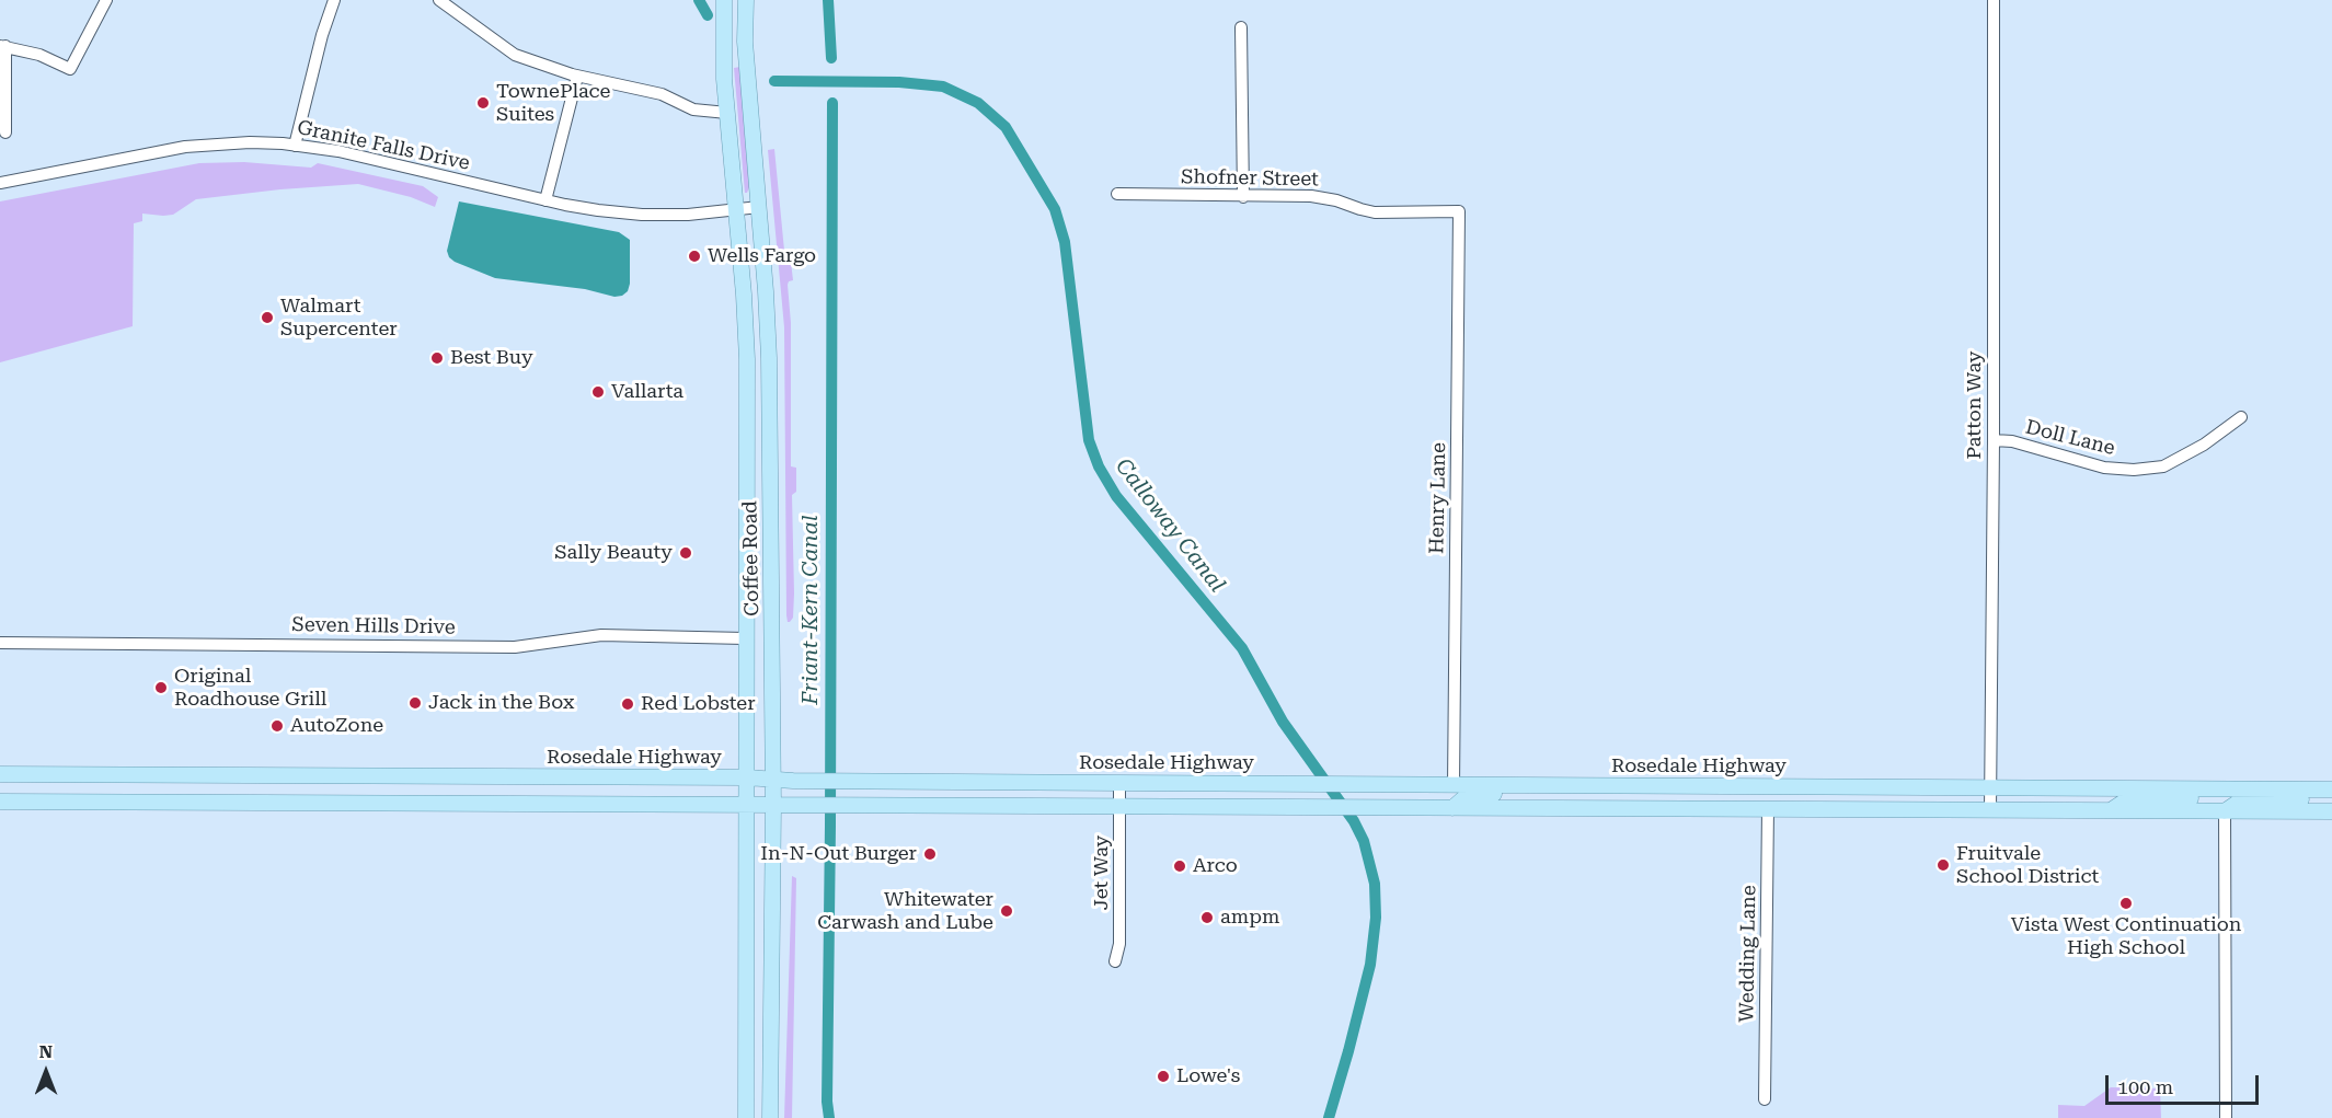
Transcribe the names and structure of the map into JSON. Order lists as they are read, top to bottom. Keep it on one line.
{"streets":{"main road":["Coffee Road","Rosedale Highway"],"street":["Granite Falls Drive","Shofner Street","Patton Way","Doll Lane","Henry Lane","Seven Hills Drive","Jet Way","Wedding Lane"]},"crossings":[["Granite Falls Drive","Coffee Road"],["Shofner Street","Henry Lane"],["Patton Way","Doll Lane"],["Patton Way","Rosedale Highway"],["Henry Lane","Rosedale Highway"],["Coffee Road","Seven Hills Drive"],["Coffee Road","Rosedale Highway"],["Rosedale Highway","Jet Way"],["Rosedale Highway","Wedding Lane"]],"water":["Calloway Canal","Friant-Kern Canal"],"places":["TownePlace Suites","Wells Fargo","Walmart Supercenter","Best Buy","Vallarta","Sally Beauty","Original Roadhouse Grill","Jack in the Box","Red Lobster","AutoZone","In-N-Out Burger","Fruitvale School District","Arco","Vista West Continuation High School","Whitewater Carwash and Lube","ampm","Lowe's"],"scale_bar":"100 m","north":"top"}
